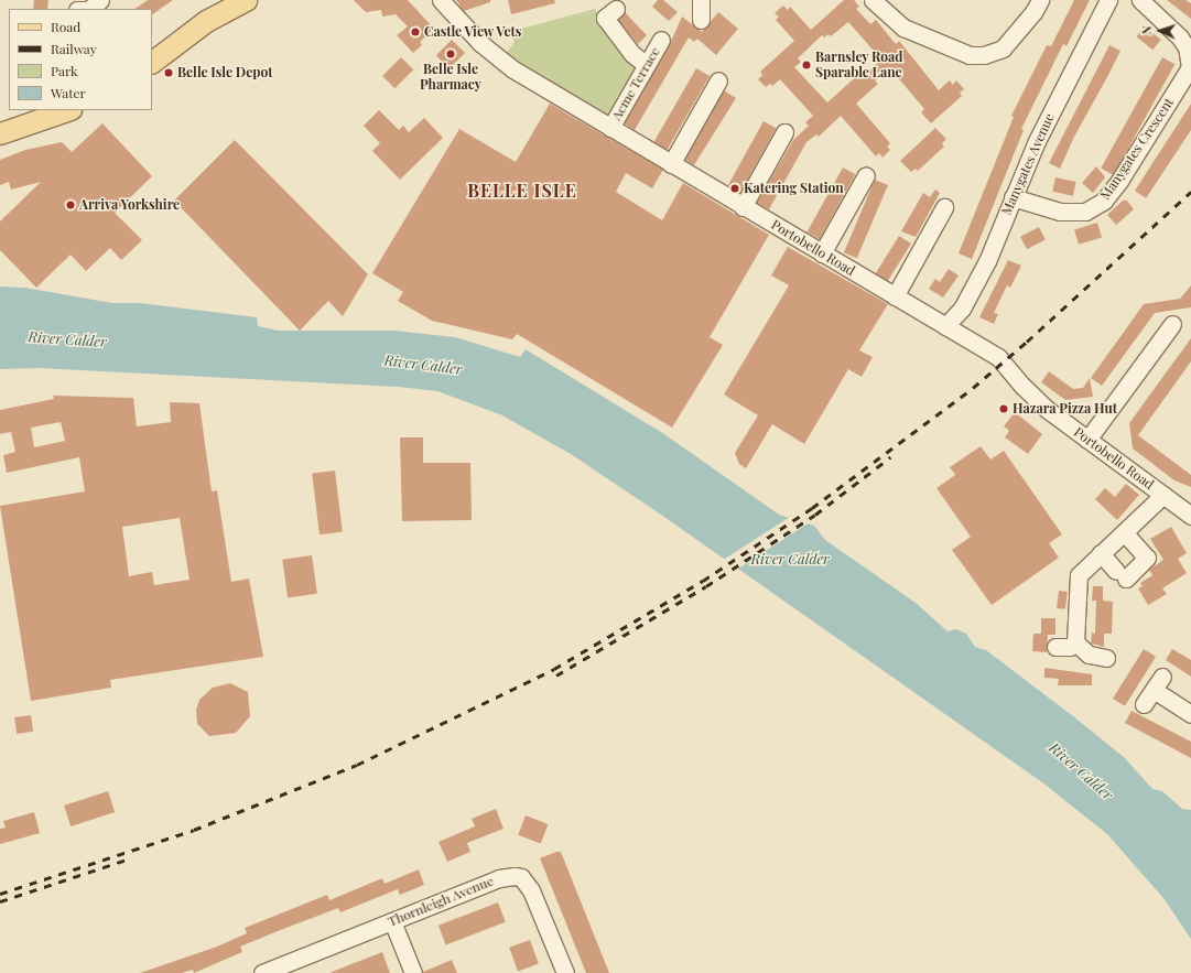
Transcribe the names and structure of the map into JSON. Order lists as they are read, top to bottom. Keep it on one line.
{"streets":{"street":["Acme Terrace","Manygates Crescent","Manygates Avenue","Portobello Road","Thornleigh Avenue"]},"crossings":[["Acme Terrace","Portobello Road"],["Manygates Crescent","Manygates Avenue"],["Manygates Avenue","Portobello Road"]],"districts":["BELLE ISLE"],"water":["River Calder"],"places":["Castle View Vets","Belle Isle Pharmacy","Barnsley Road Sparable Lane","Belle Isle Depot","Katering Station","Arriva Yorkshire","Hazara Pizza Hut"],"legend":["Road","Railway","Park","Water"],"north":"left"}
